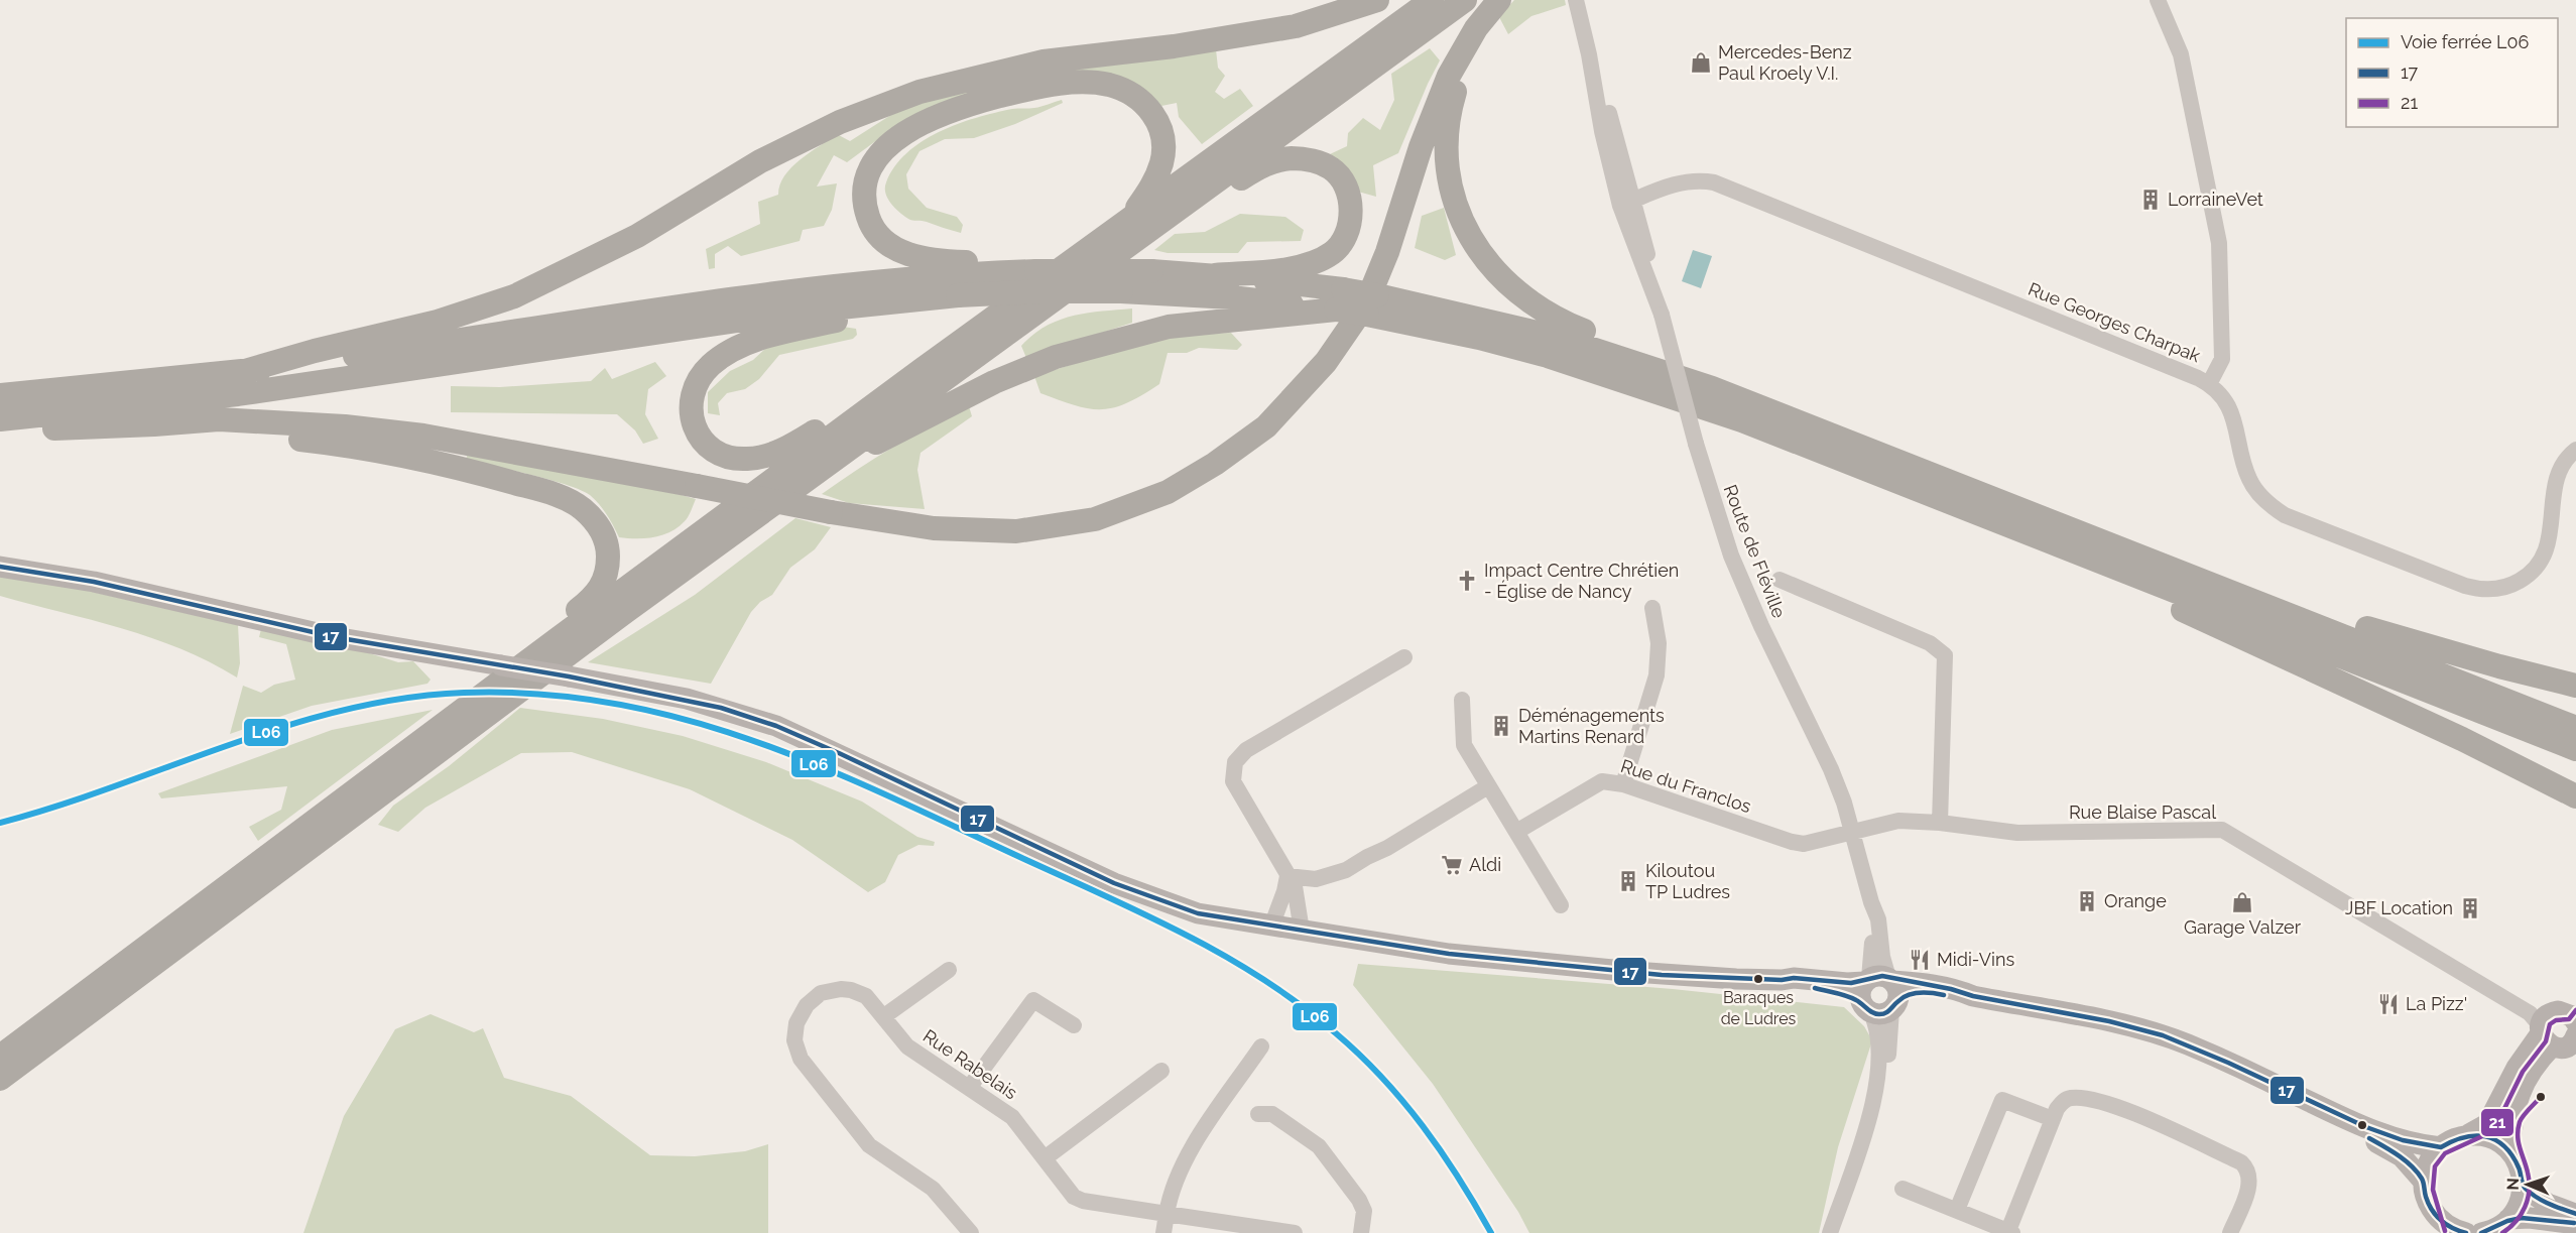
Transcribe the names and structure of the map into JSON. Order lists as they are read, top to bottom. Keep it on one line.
{"streets":{"street":["Rue Georges Charpak","Route de Fléville","Rue du Franclos","Rue Blaise Pascal","Rue Rabelais"]},"crossings":[["Rue Georges Charpak","Route de Fléville"],["Route de Fléville","Rue du Franclos"],["Route de Fléville","Rue Blaise Pascal"],["Rue du Franclos","Rue Blaise Pascal"]],"places":{"shop":["Mercedes-Benz Paul Kroely V.I.","Garage Valzer"],"building":["LorraineVet","Déménagements Martins Renard","Kiloutou TP Ludres","Orange","JBF Location"],"church":["Impact Centre Chrétien - Église de Nancy"],"supermarket":["Aldi"],"restaurant":["Midi-Vins","La Pizz'"],"other":["Baraques de Ludres"]},"lines":["transit line 17","rail line L06","transit line 21"],"legend":["Voie ferrée L06","17","21"],"north":"left"}
